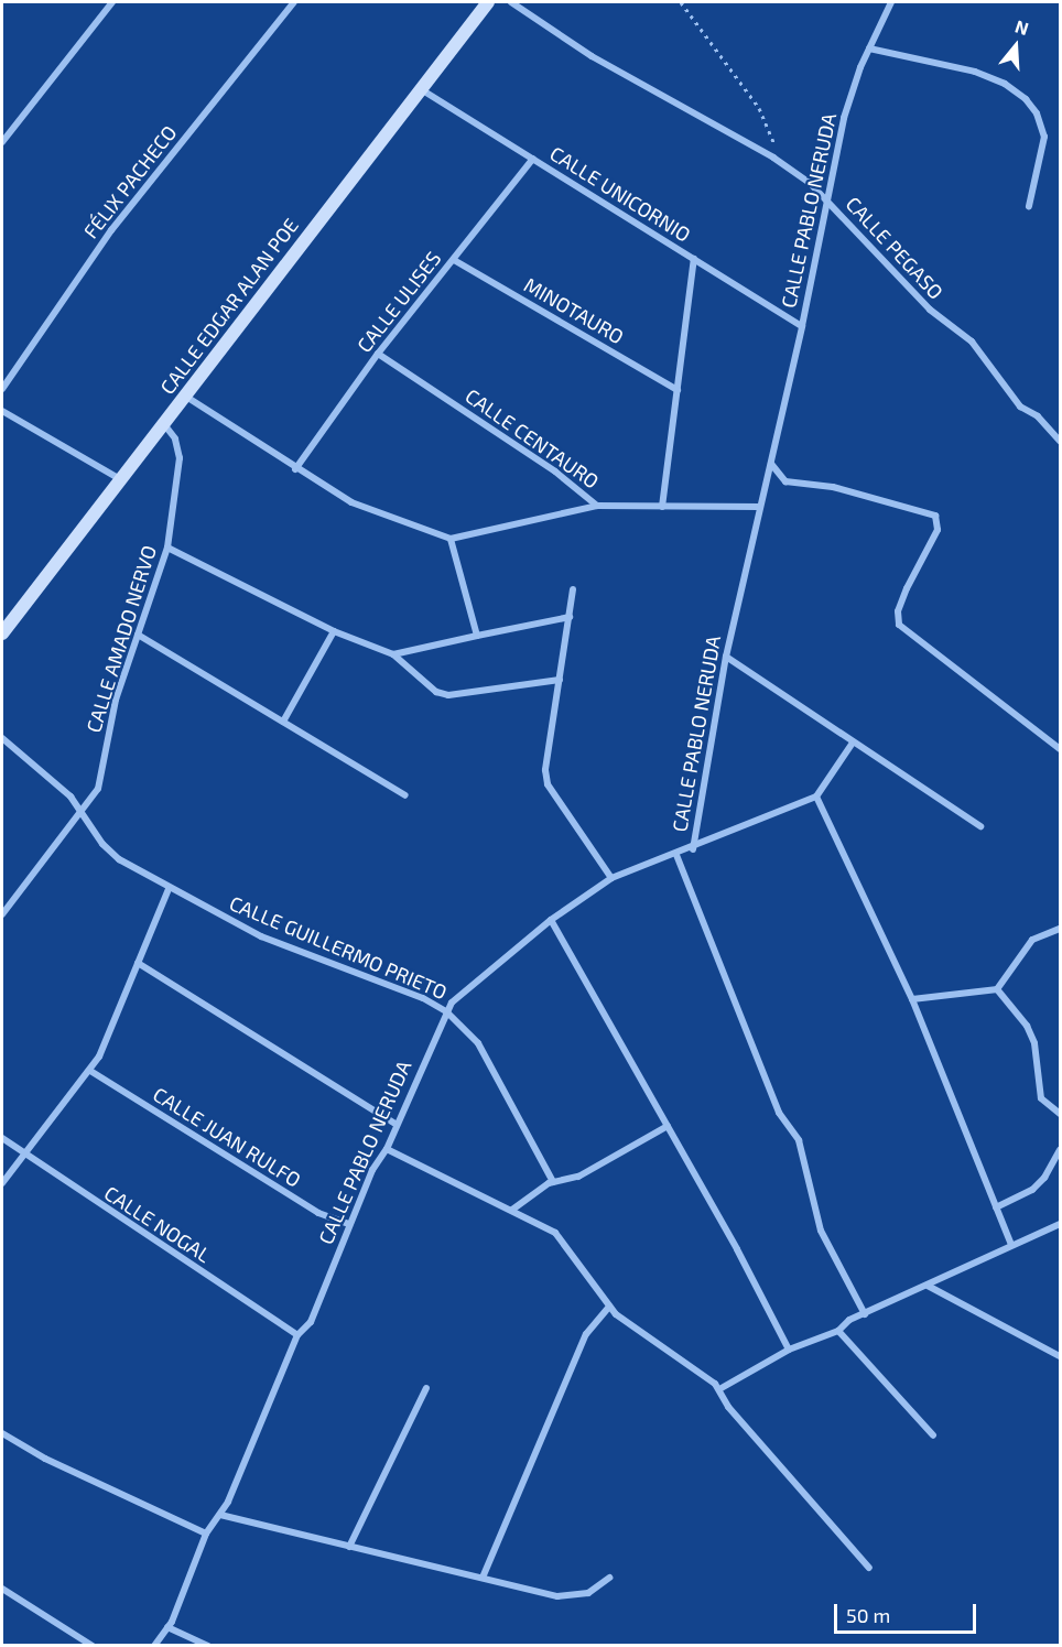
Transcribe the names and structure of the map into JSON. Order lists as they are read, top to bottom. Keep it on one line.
{"streets":{"street":["FÉLIX PACHECO","CALLE UNICORNIO","CALLE PABLO NERUDA","CALLE PEGASO","CALLE ULISES","CALLE EDGAR ALAN POE","MINOTAURO","CALLE CENTAURO","CALLE AMADO NERVO","CALLE GUILLERMO PRIETO","CALLE JUAN RULFO","CALLE NOGAL"]},"crossings":[["CALLE UNICORNIO","CALLE PABLO NERUDA"],["CALLE UNICORNIO","CALLE ULISES"],["CALLE UNICORNIO","CALLE EDGAR ALAN POE"],["CALLE PABLO NERUDA","CALLE PEGASO"],["CALLE PABLO NERUDA","CALLE CENTAURO"],["CALLE PABLO NERUDA","CALLE GUILLERMO PRIETO"],["CALLE PABLO NERUDA","CALLE JUAN RULFO"],["CALLE PABLO NERUDA","CALLE NOGAL"],["CALLE ULISES","MINOTAURO"],["CALLE ULISES","CALLE CENTAURO"],["CALLE EDGAR ALAN POE","CALLE AMADO NERVO"],["CALLE AMADO NERVO","CALLE GUILLERMO PRIETO"]],"scale_bar":"50 m","north":"top"}
